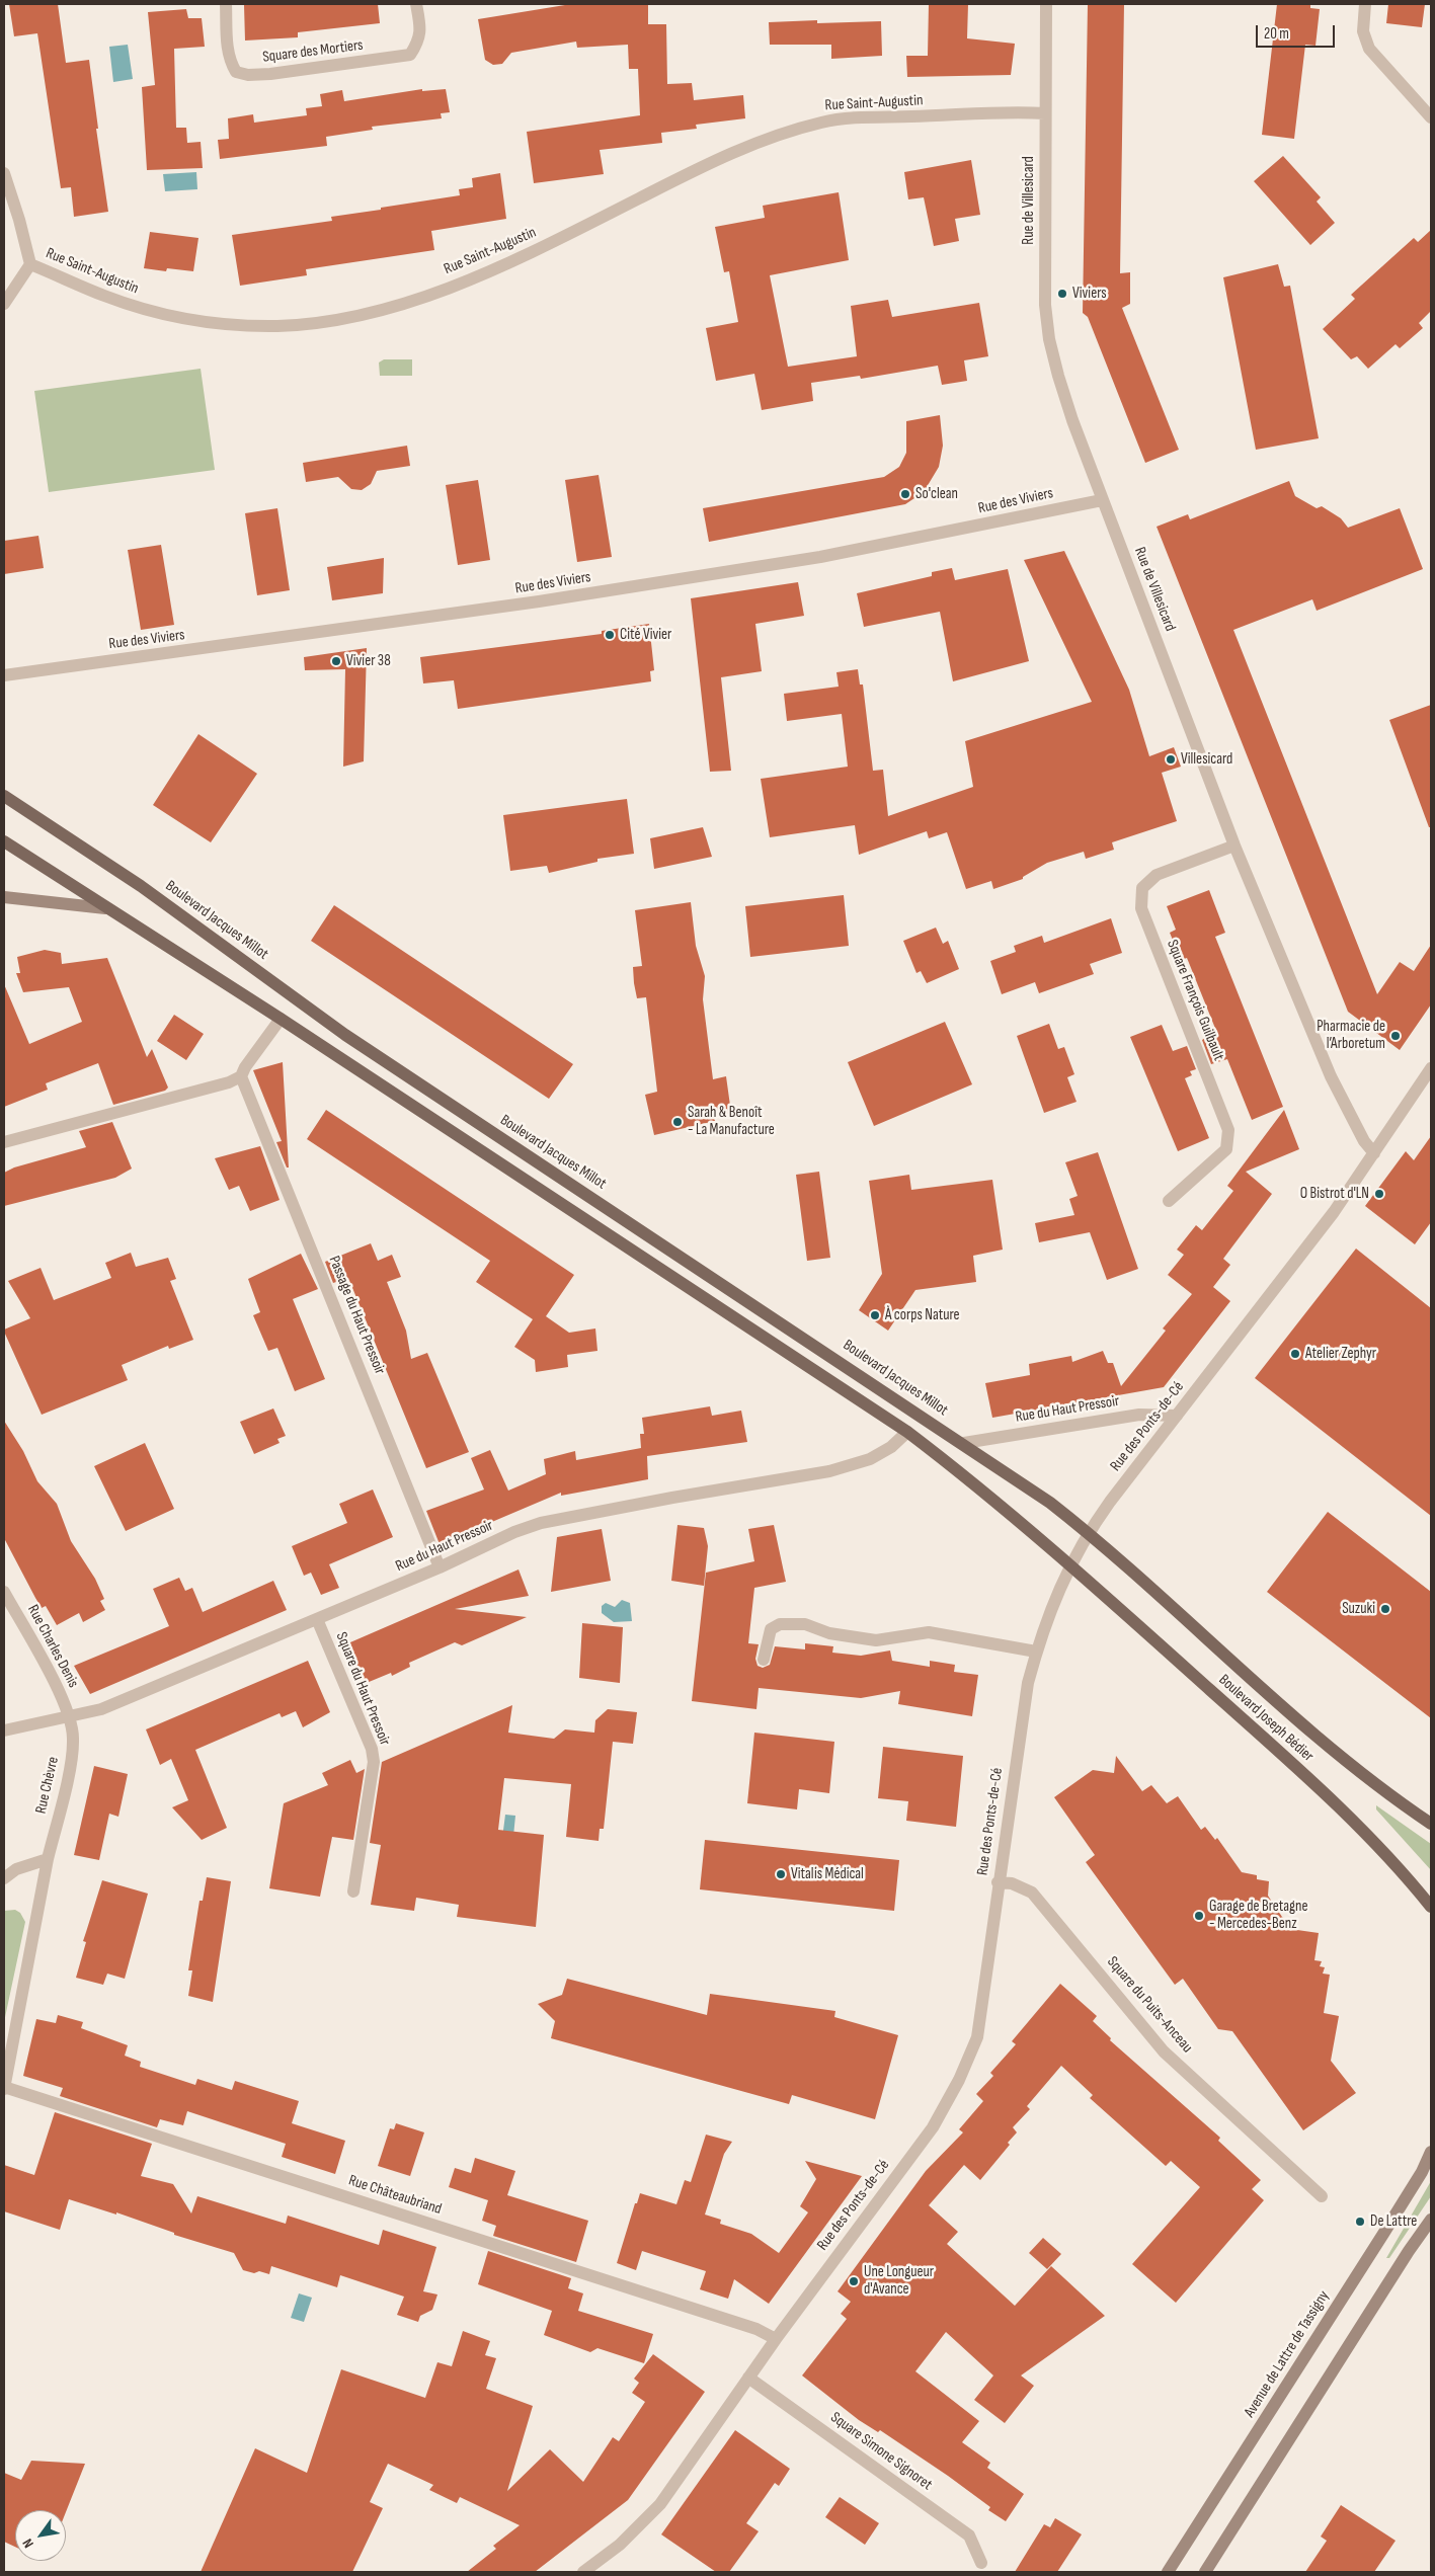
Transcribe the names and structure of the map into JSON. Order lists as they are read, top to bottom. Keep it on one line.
{"streets":{"main road":["Boulevard Jacques Millot","Boulevard Joseph Bédier"],"street":["Square des Mortiers","Rue Saint-Augustin","Rue de Villesicard","Rue des Viviers","Square François Guilbault","Passage du Haut Pressoir","Rue du Haut Pressoir","Rue des Ponts-de-Cé","Rue Charles Denis","Square du Haut Pressoir","Rue Chèvre","Square du Puits-Anceau","Rue Châteaubriand","Avenue de Lattre de Tassigny","Square Simone Signoret"]},"crossings":[["Rue Saint-Augustin","Rue de Villesicard"],["Rue de Villesicard","Rue des Viviers"],["Rue de Villesicard","Square François Guilbault"],["Rue de Villesicard","Rue des Ponts-de-Cé"],["Boulevard Jacques Millot","Rue du Haut Pressoir"],["Boulevard Jacques Millot","Rue des Ponts-de-Cé"],["Boulevard Jacques Millot","Boulevard Joseph Bédier"],["Passage du Haut Pressoir","Rue du Haut Pressoir"],["Rue du Haut Pressoir","Rue des Ponts-de-Cé"],["Rue du Haut Pressoir","Rue Charles Denis"],["Rue du Haut Pressoir","Square du Haut Pressoir"],["Rue du Haut Pressoir","Rue Chèvre"],["Rue des Ponts-de-Cé","Boulevard Joseph Bédier"],["Rue des Ponts-de-Cé","Square du Puits-Anceau"],["Rue des Ponts-de-Cé","Rue Châteaubriand"],["Rue des Ponts-de-Cé","Square Simone Signoret"],["Rue Charles Denis","Rue Chèvre"],["Rue Chèvre","Rue Châteaubriand"]],"places":["Viviers","So'clean","Cité Vivier","Vivier 38","Villesicard","Pharmacie de l’Arboretum","Sarah & Benoît - La Manufacture","O Bistrot d'LN","À corps Nature","Atelier Zephyr","Suzuki","Vitalis Médical","Garage de Bretagne - Mercedes-Benz","De Lattre","Une Longueur d'Avance"],"scale_bar":"20 m","north":"bottom left"}
